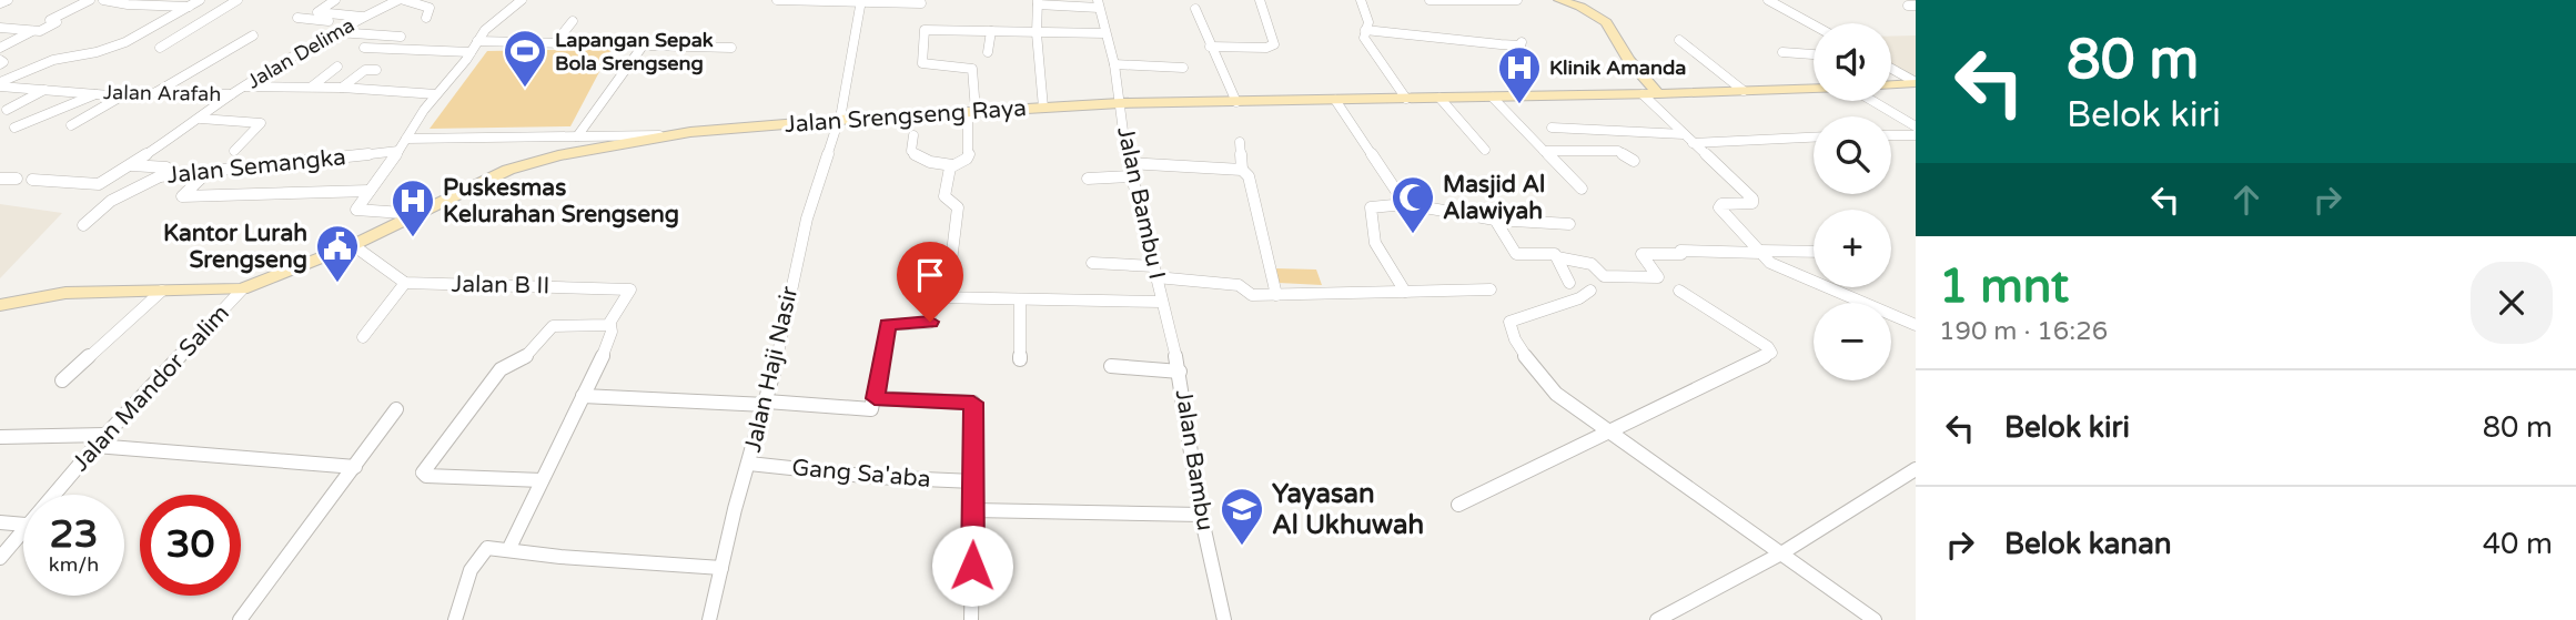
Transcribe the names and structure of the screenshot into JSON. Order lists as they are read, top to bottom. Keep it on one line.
{"streets":{"main road":["Jalan Srengseng Raya"],"street":["Jalan Delima","Jalan Arafah","Jalan Semangka","Jalan Bambu I","Jalan B II","Jalan Haji Nasir","Jalan Mandor Salim","Jalan Bambu","Gang Sa'aba"]},"crossings":[["Jalan Delima","Jalan Arafah"],["Jalan Srengseng Raya","Jalan Bambu I"],["Jalan Srengseng Raya","Jalan Haji Nasir"],["Jalan Srengseng Raya","Jalan Mandor Salim"],["Jalan Bambu I","Jalan Bambu"],["Jalan Haji Nasir","Gang Sa'aba"]],"places":{"sports":["Lapangan Sepak Bola Srengseng"],"hospital":["Klinik Amanda","Puskesmas Kelurahan Srengseng"],"mosque":["Masjid Al Alawiyah"],"public building":["Kantor Lurah Srengseng"],"school or university":["Yayasan Al Ukhuwah"]},"page":{"turn":["80 m","Belok kiri"],"map_buttons":["+","−"],"heading":["1 mnt","190 m · 16:26"],"list":[{"name":"Belok kiri","value":"80 m"},{"name":"Belok kanan","value":"40 m"}],"speed":"23 km/h","limit":"30"}}
